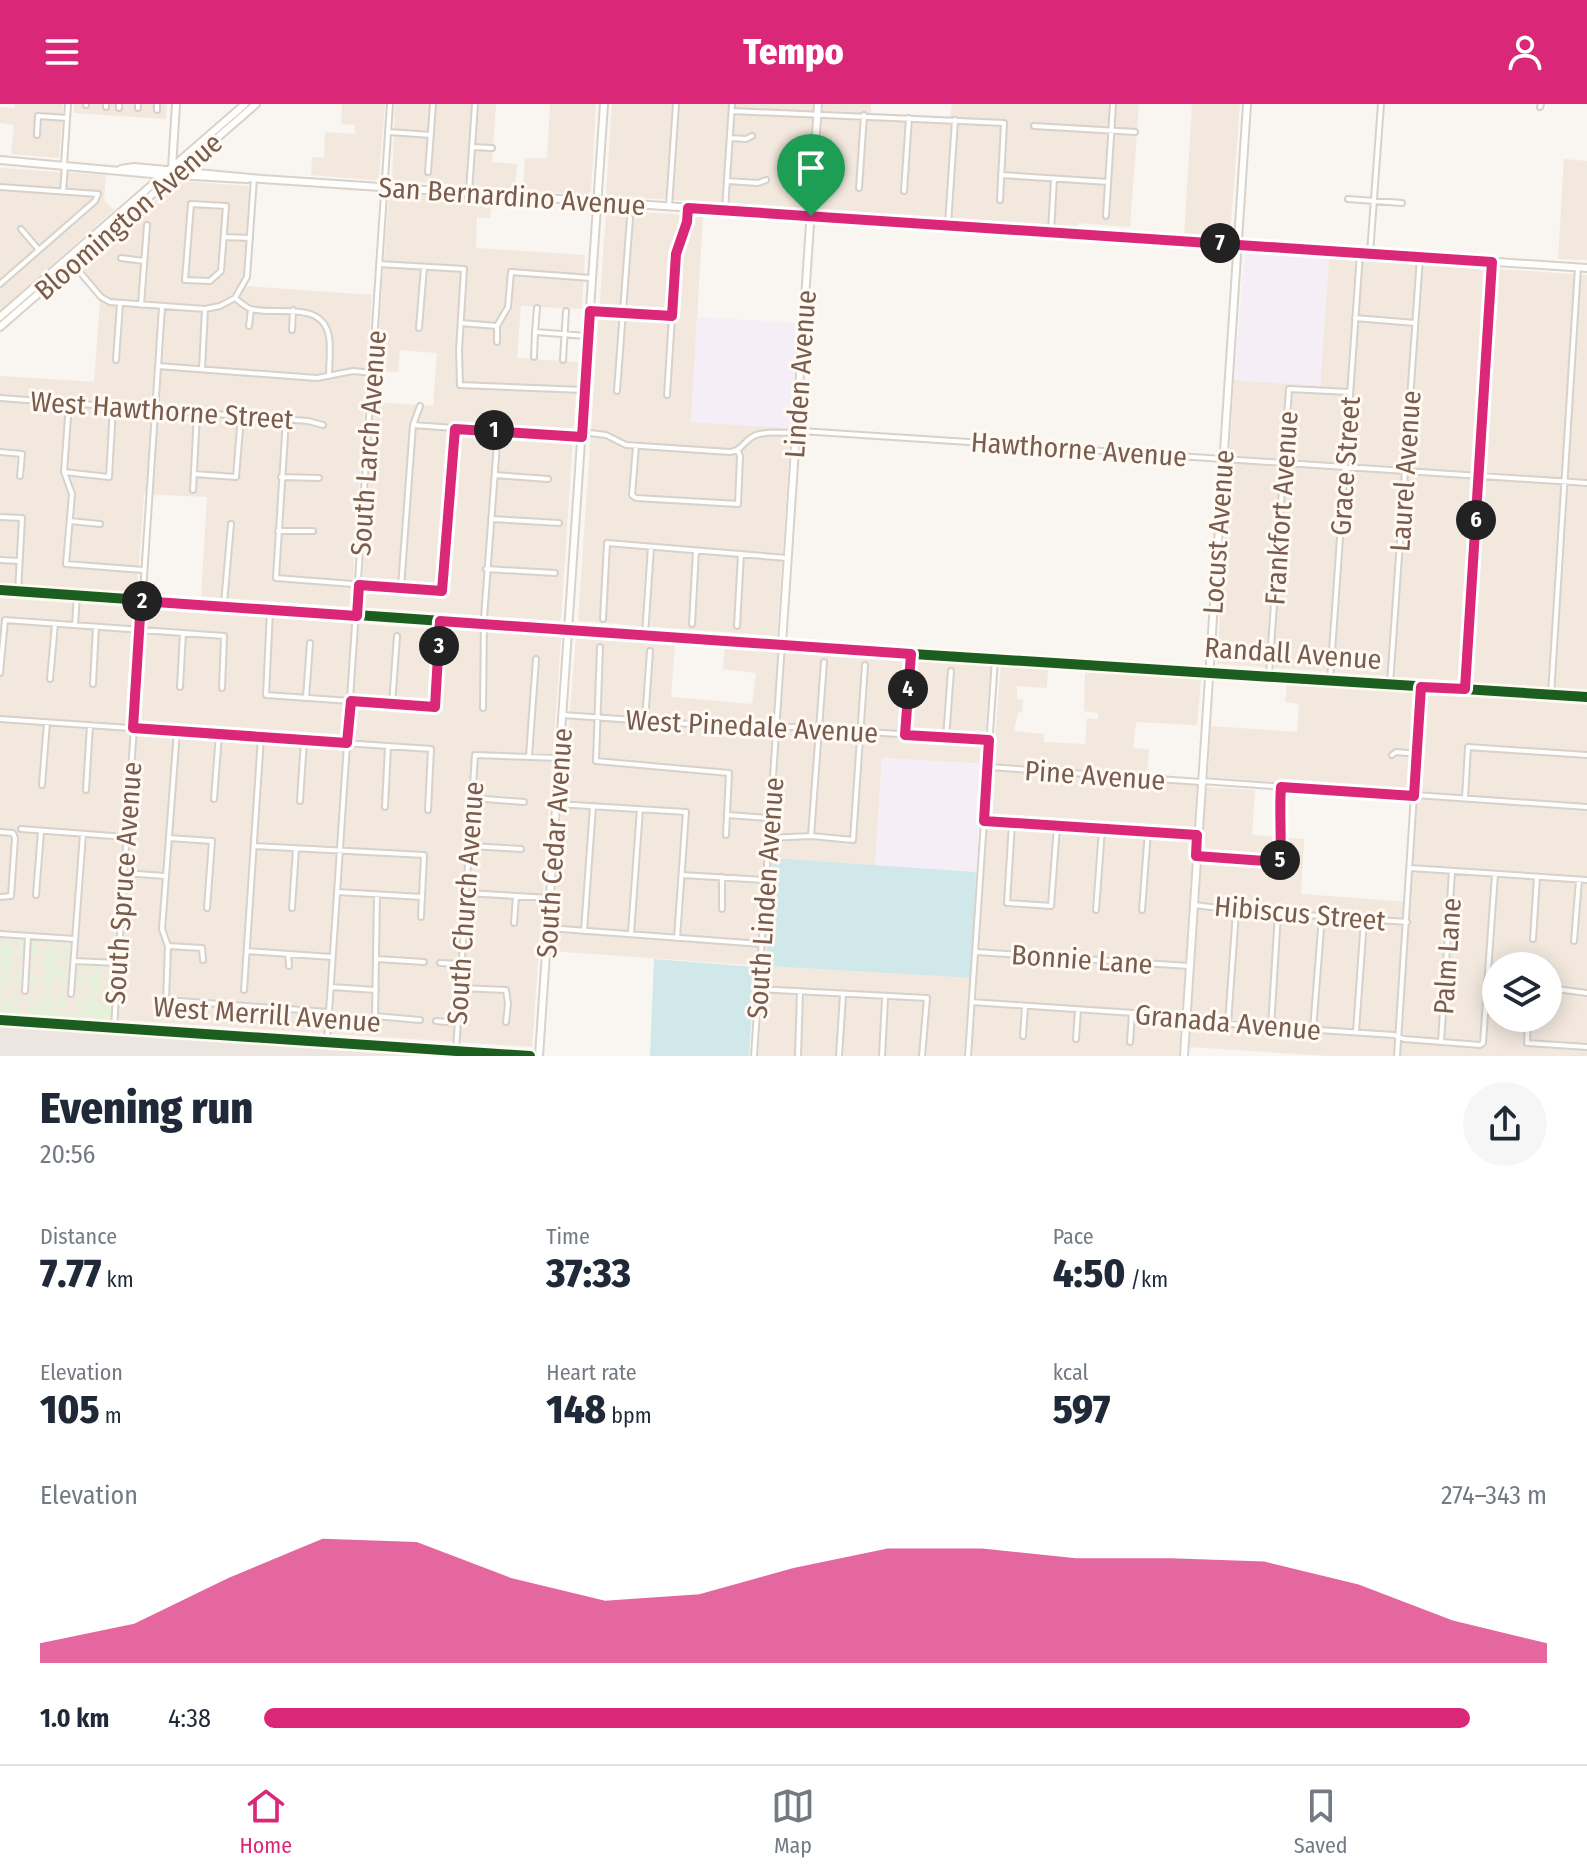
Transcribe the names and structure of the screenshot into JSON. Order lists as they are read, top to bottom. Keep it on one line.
{"streets":{"main road":["San Bernardino Avenue","Bloomington Avenue","Linden Avenue","Locust Avenue","Randall Avenue","South Cedar Avenue","West Merrill Avenue"],"street":["West Hawthorne Street","South Larch Avenue","Hawthorne Avenue","Grace Street","Laurel Avenue","Frankfort Avenue","West Pinedale Avenue","Pine Avenue","South Spruce Avenue","South Linden Avenue","South Church Avenue","Hibiscus Street","Palm Lane","Bonnie Lane","Granada Avenue"]},"crossings":[["San Bernardino Avenue","Linden Avenue"],["San Bernardino Avenue","South Larch Avenue"],["San Bernardino Avenue","Grace Street"],["San Bernardino Avenue","Laurel Avenue"],["San Bernardino Avenue","Locust Avenue"],["San Bernardino Avenue","South Cedar Avenue"],["Linden Avenue","Hawthorne Avenue"],["Linden Avenue","Randall Avenue"],["Linden Avenue","South Linden Avenue"],["West Hawthorne Street","South Spruce Avenue"],["South Larch Avenue","Randall Avenue"],["South Larch Avenue","West Merrill Avenue"],["Hawthorne Avenue","Grace Street"],["Hawthorne Avenue","Laurel Avenue"],["Hawthorne Avenue","Frankfort Avenue"],["Hawthorne Avenue","Locust Avenue"],["Hawthorne Avenue","South Cedar Avenue"],["Grace Street","Frankfort Avenue"],["Grace Street","Randall Avenue"],["Laurel Avenue","Randall Avenue"],["Frankfort Avenue","Randall Avenue"],["Locust Avenue","Randall Avenue"],["Locust Avenue","Pine Avenue"],["Locust Avenue","Hibiscus Street"],["Locust Avenue","Bonnie Lane"],["Locust Avenue","Granada Avenue"],["Randall Avenue","South Cedar Avenue"],["Randall Avenue","South Spruce Avenue"],["Randall Avenue","South Linden Avenue"],["West Pinedale Avenue","South Cedar Avenue"],["West Pinedale Avenue","South Linden Avenue"],["South Spruce Avenue","West Merrill Avenue"],["South Church Avenue","West Merrill Avenue"],["Palm Lane","Granada Avenue"]],"page":{"header":"Tempo","pins":["7","1","6","2","3","4","5"],"heading":["Evening run","20:56"],"stats":[["Distance","7.77 km"],["Time","37:33"],["Pace","4:50 /km"],["Elevation","105 m"],["Heart rate","148 bpm"],["kcal","597"]],"chart":["Elevation","274–343 m"],"list":[{"name":"1.0 km","note":"4:38"}],"tabs":["Home","Map","Saved"]}}
